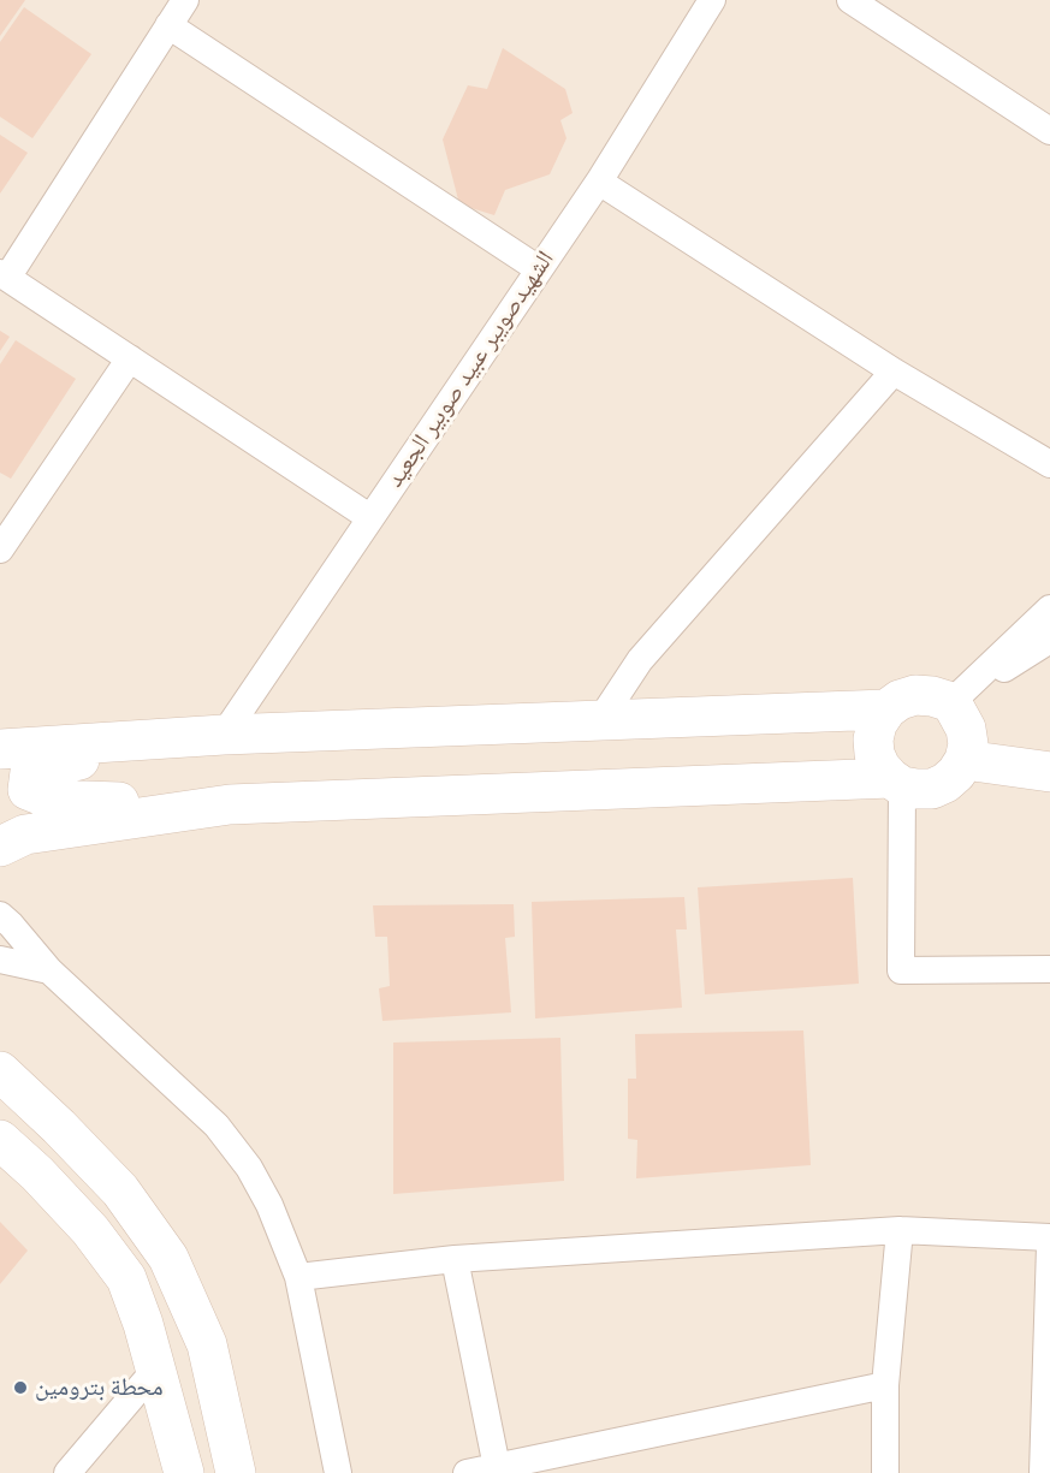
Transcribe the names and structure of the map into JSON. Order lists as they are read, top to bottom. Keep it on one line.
{"streets":{"street":["الشهيدصويبر عبيد صوبير الجعيد"]},"places":["محطة بترومين"]}
